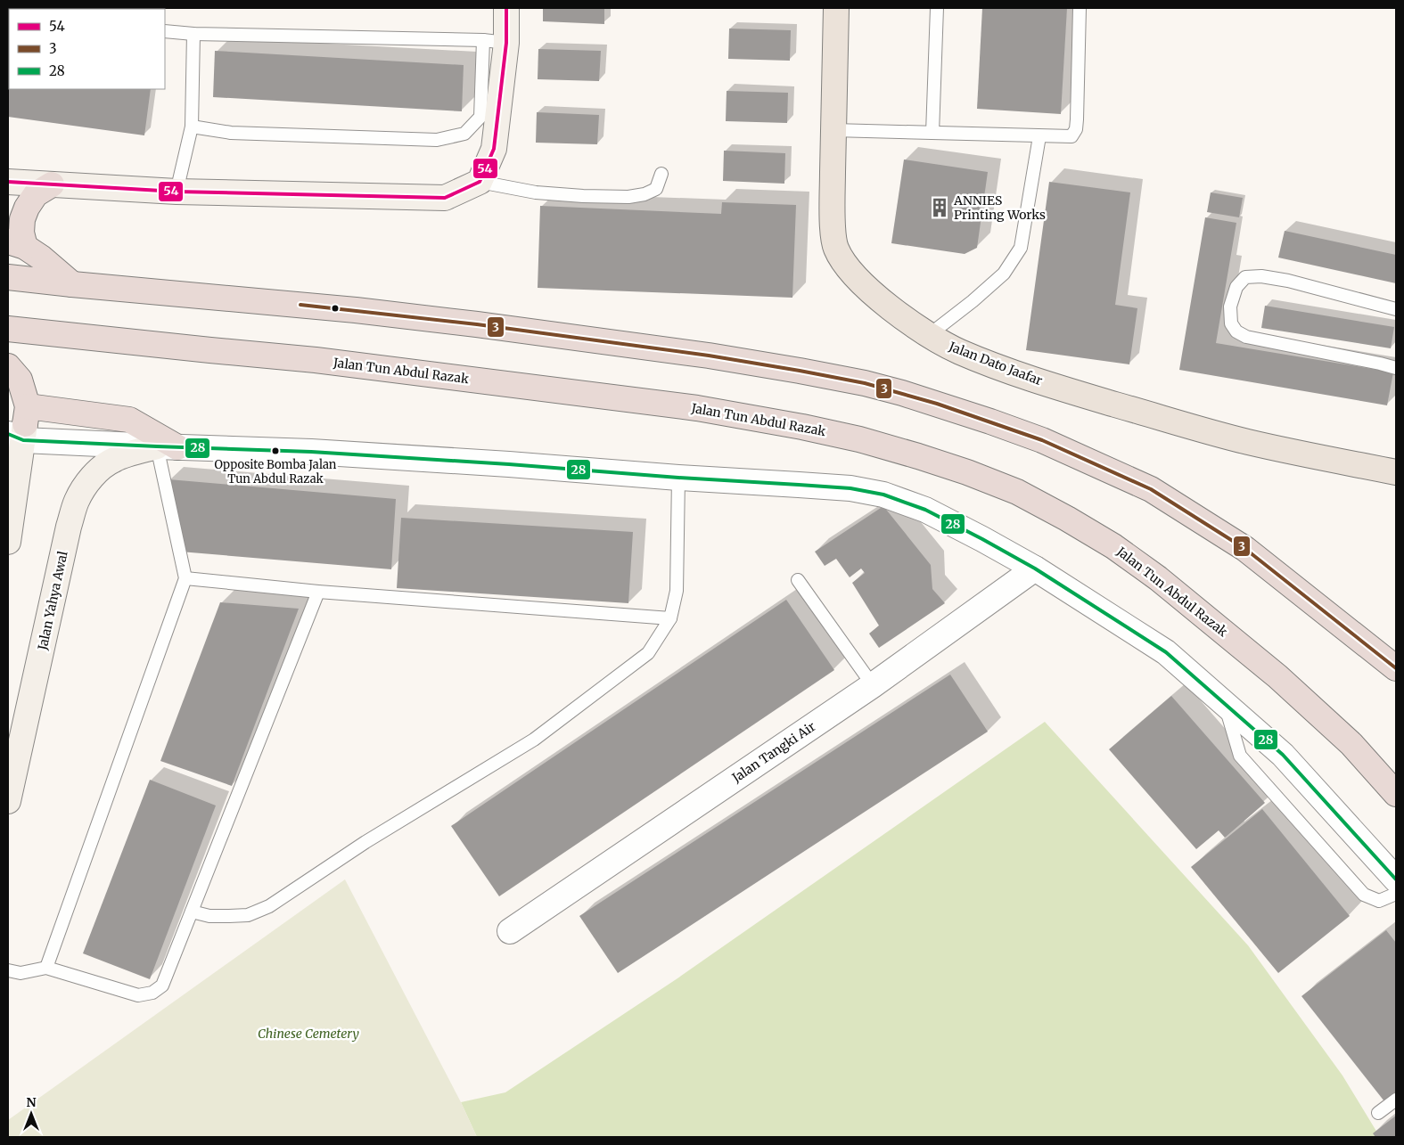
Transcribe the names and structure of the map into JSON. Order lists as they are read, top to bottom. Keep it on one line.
{"streets":{"highway":["Jalan Tun Abdul Razak"],"main road":["Jalan Dato Jaafar"],"street":["Jalan Yahya Awal","Jalan Tangki Air"]},"parks":["Chinese Cemetery"],"places":{"building":["ANNIES Printing Works"],"other":["Opposite Bomba Jalan Tun Abdul Razak"]},"lines":["transit line 54","transit line 3","transit line 28"],"legend":["54","3","28"],"north":"top"}
